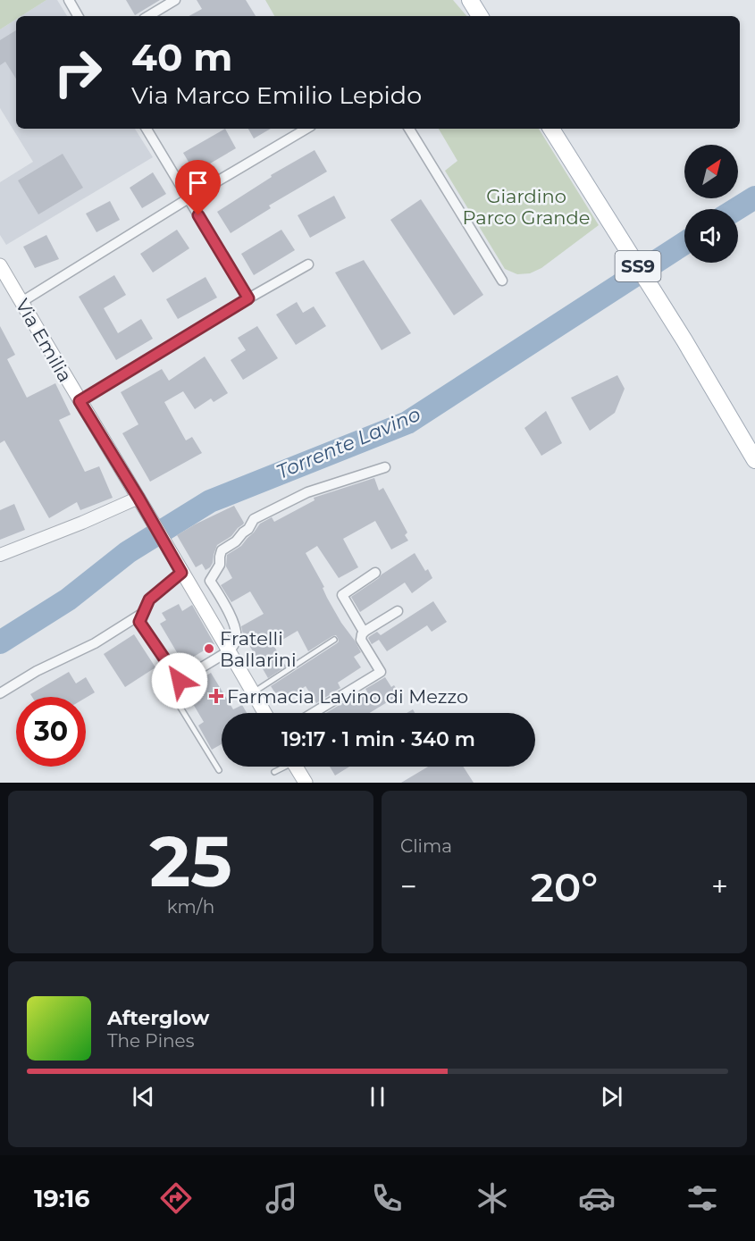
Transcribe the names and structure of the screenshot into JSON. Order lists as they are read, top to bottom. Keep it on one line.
{"streets":{"main road":["SS9","Via Emilia"]},"water":["Torrente Lavino"],"parks":["Giardino Parco Grande"],"places":{"other":["Fratelli Ballarini"],"health":["Farmacia Lavino di Mezzo"]},"north":"top right","page":{"turn":["40 m","Via Marco Emilio Lepido"],"limit":"30","trip":"19:17 · 1 min · 340 m","tile":[["25","km/h"],"Clima"],"heat":["−","20°","+"],"song":["Afterglow","The Pines"],"tabs":"19:16"}}
